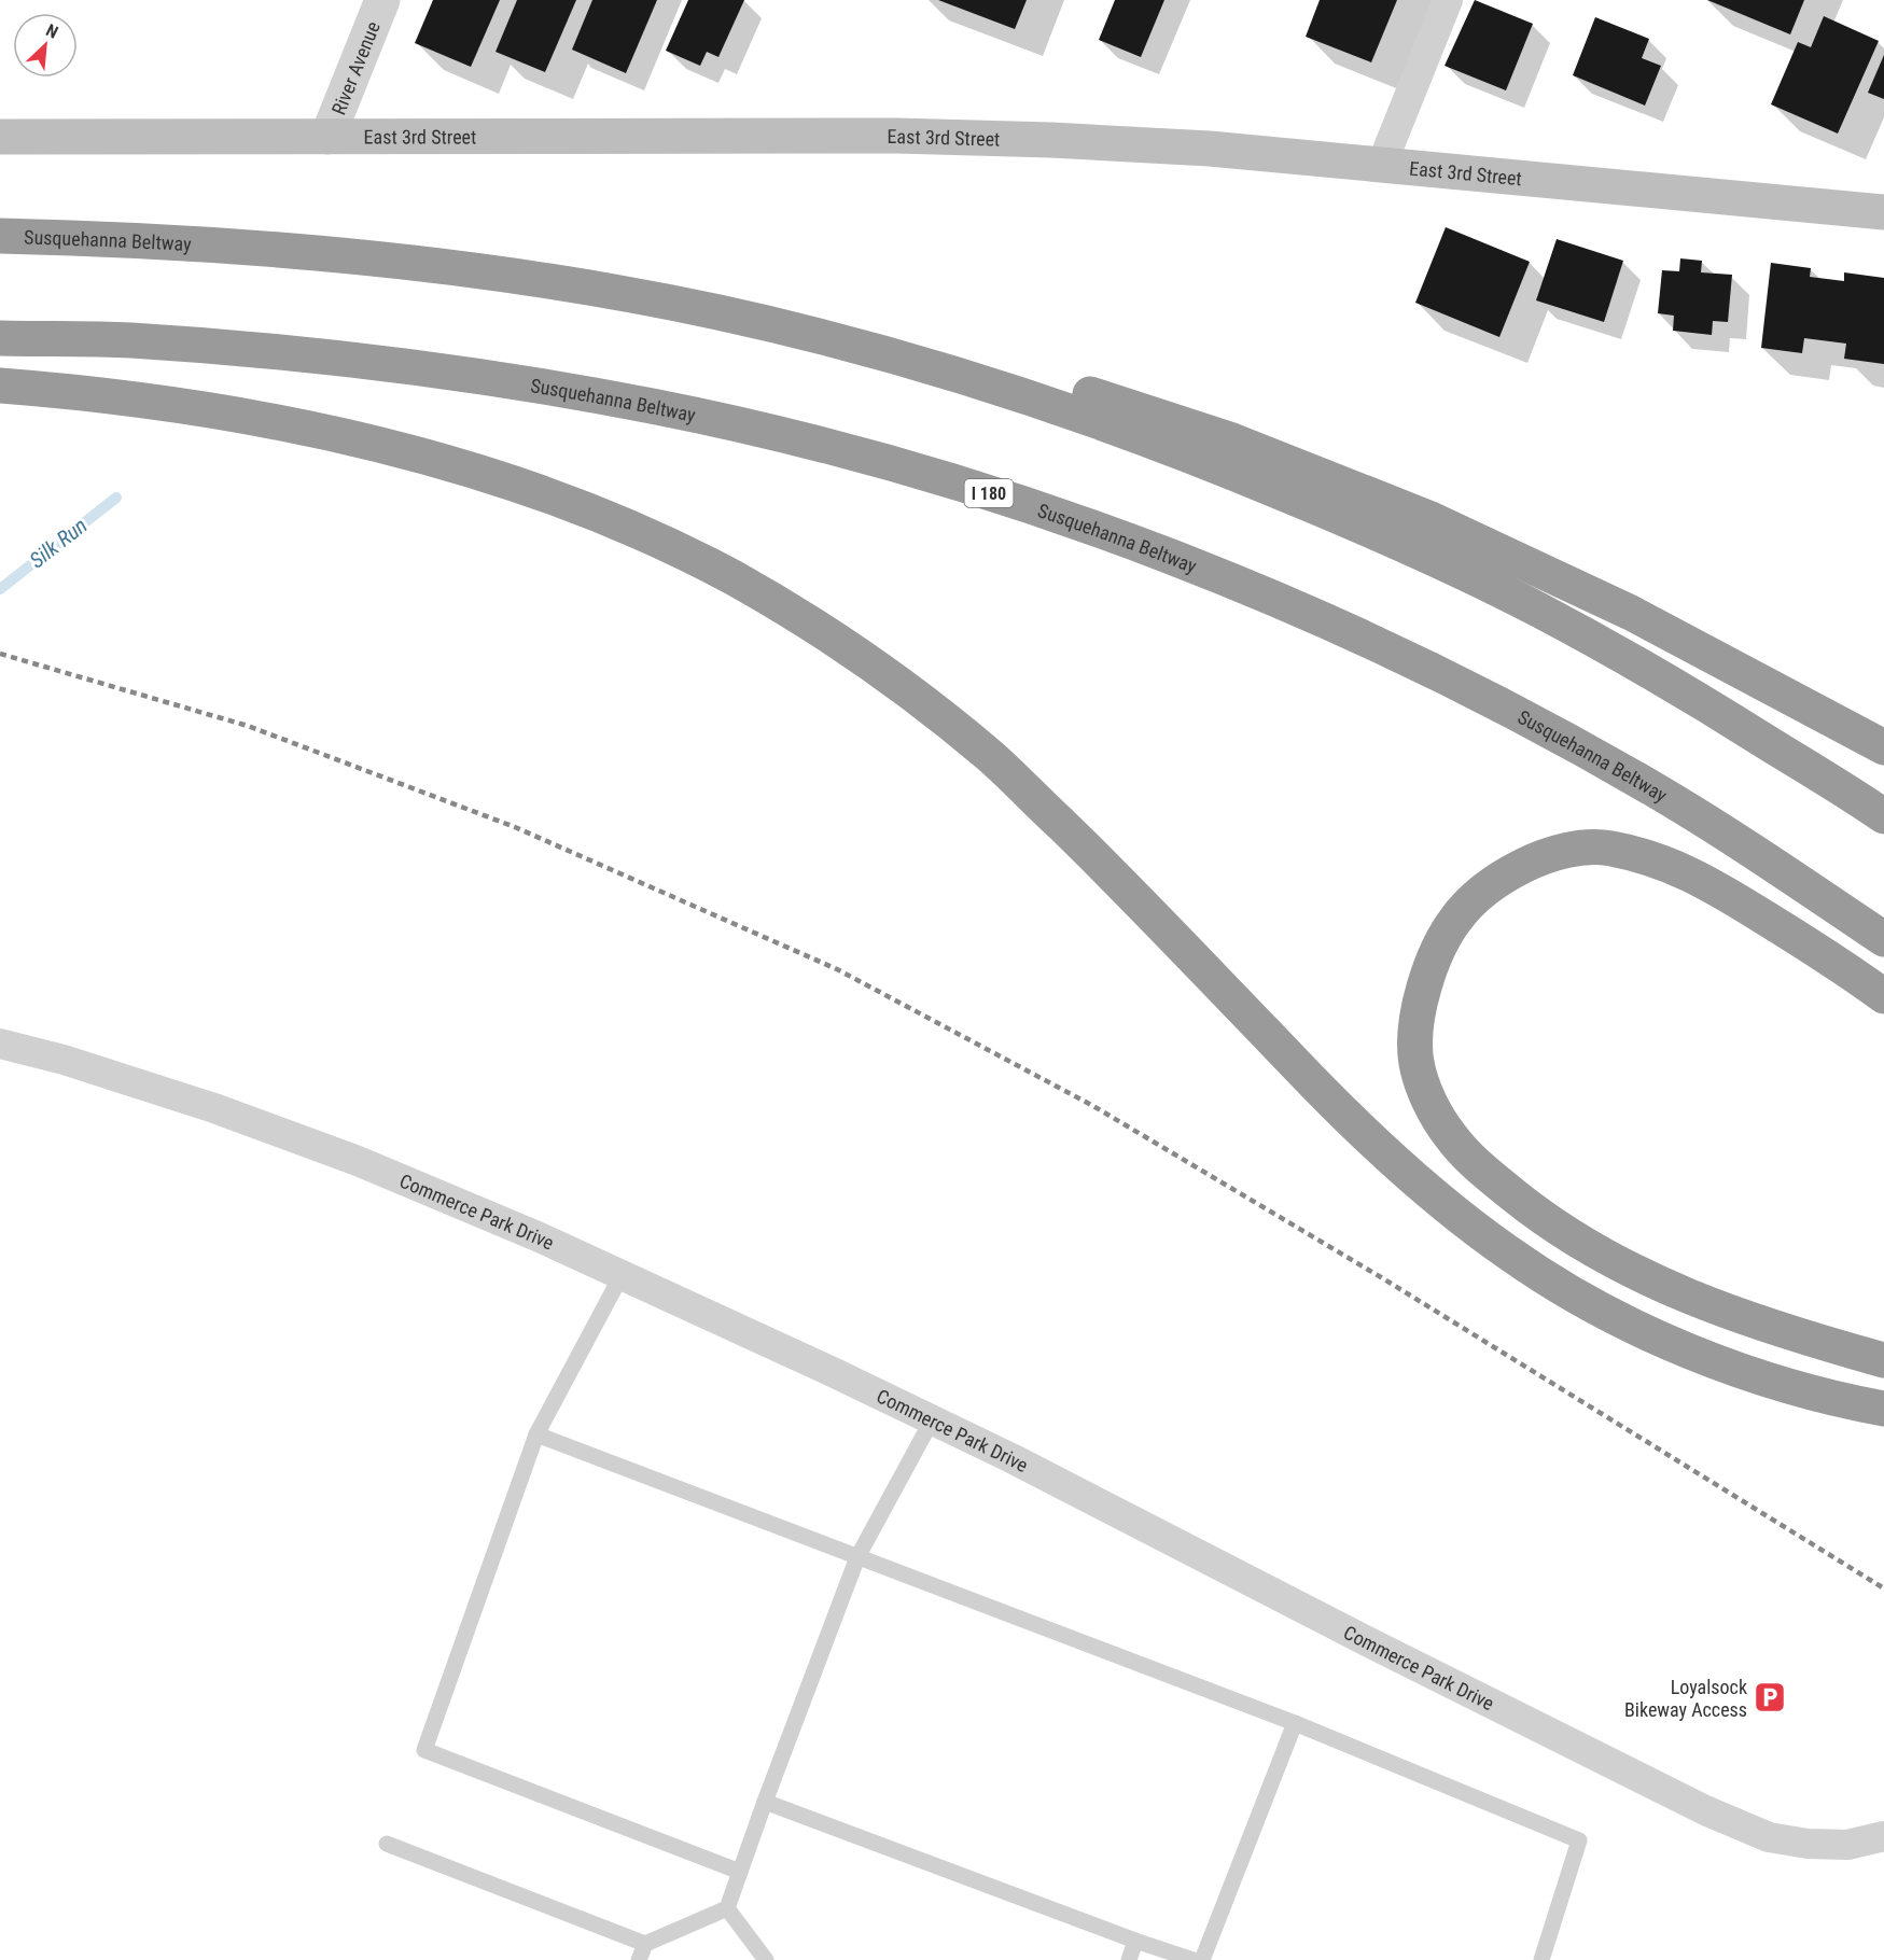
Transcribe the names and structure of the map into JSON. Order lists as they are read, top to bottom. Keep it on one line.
{"streets":{"highway":["Susquehanna Beltway","I 180"],"main road":["East 3rd Street"],"street":["River Avenue","Commerce Park Drive"]},"crossings":[["River Avenue","East 3rd Street"]],"water":["Silk Run"],"places":{"parking":["Loyalsock Bikeway Access"]},"north":"top right"}
